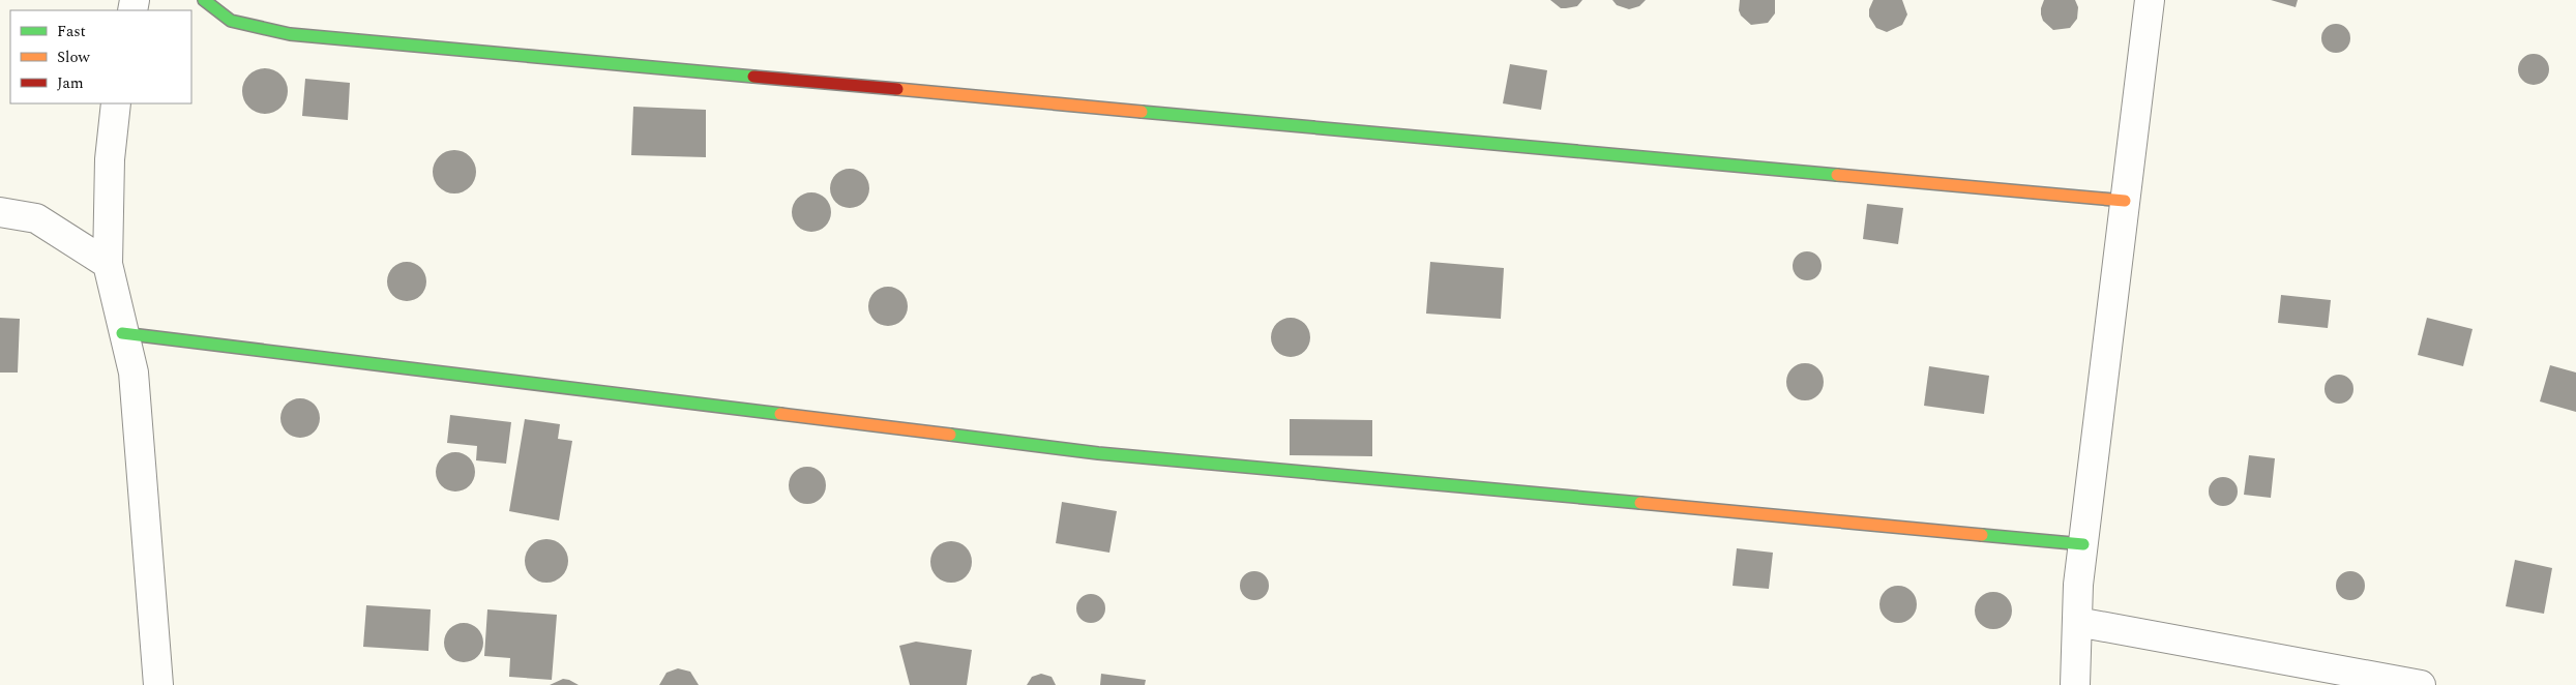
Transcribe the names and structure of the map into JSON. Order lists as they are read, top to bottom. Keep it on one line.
{"legend":["Fast","Slow","Jam"]}
